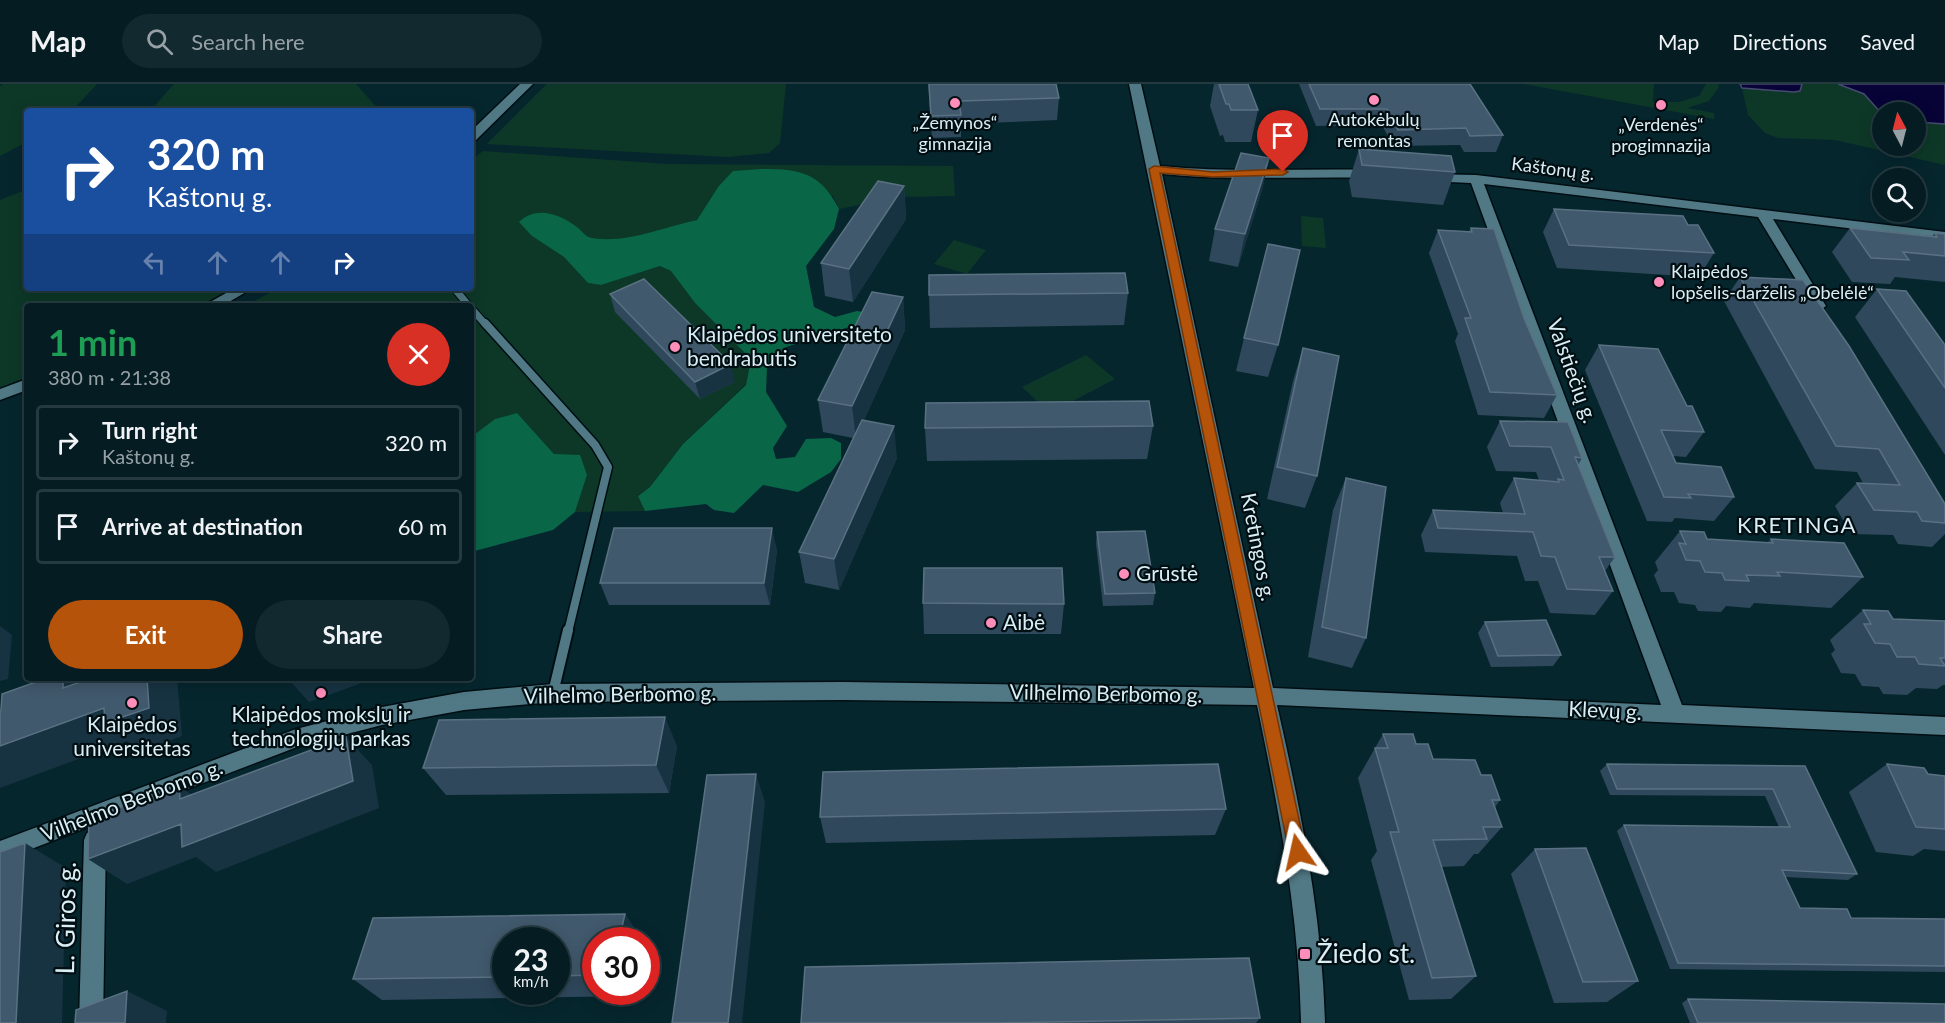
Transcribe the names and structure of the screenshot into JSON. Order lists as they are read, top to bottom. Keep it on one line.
{"streets":{"street":["Kaštonų g.","Valstiečių g.","Kretingos g.","Vilhelmo Berbomo g.","Klevų g.","L. Giros g."]},"crossings":[["Kaštonų g.","Valstiečių g."],["Valstiečių g.","Klevų g."],["Kretingos g.","Vilhelmo Berbomo g."],["Kretingos g.","Klevų g."],["Vilhelmo Berbomo g.","Klevų g."],["Vilhelmo Berbomo g.","L. Giros g."]],"districts":["KRETINGA"],"places":{"other":["Autokėbulų remontas","„Žemynos“ gimnazija","„Verdenės“ progimnazija","Klaipėdos lopšelis-darželis „Obelėlė“","Klaipėdos universiteto bendrabutis","Grūstė","Aibė","Klaipėdos mokslų ir technologijų parkas","Klaipėdos universitetas"],"transit":["Žiedo st."]},"north":"top","page":{"header":"Map","search":"Search here","nav":["Map","Directions","Saved"],"turn":["320 m","Kaštonų g."],"heading":["1 min","380 m · 21:38"],"list":[{"name":"Turn right","note":"Kaštonų g.","value":"320 m"},{"name":"Arrive at destination","value":"60 m"}],"buttons":["Exit","Share"],"speed":"23 km/h","limit":"30"}}
